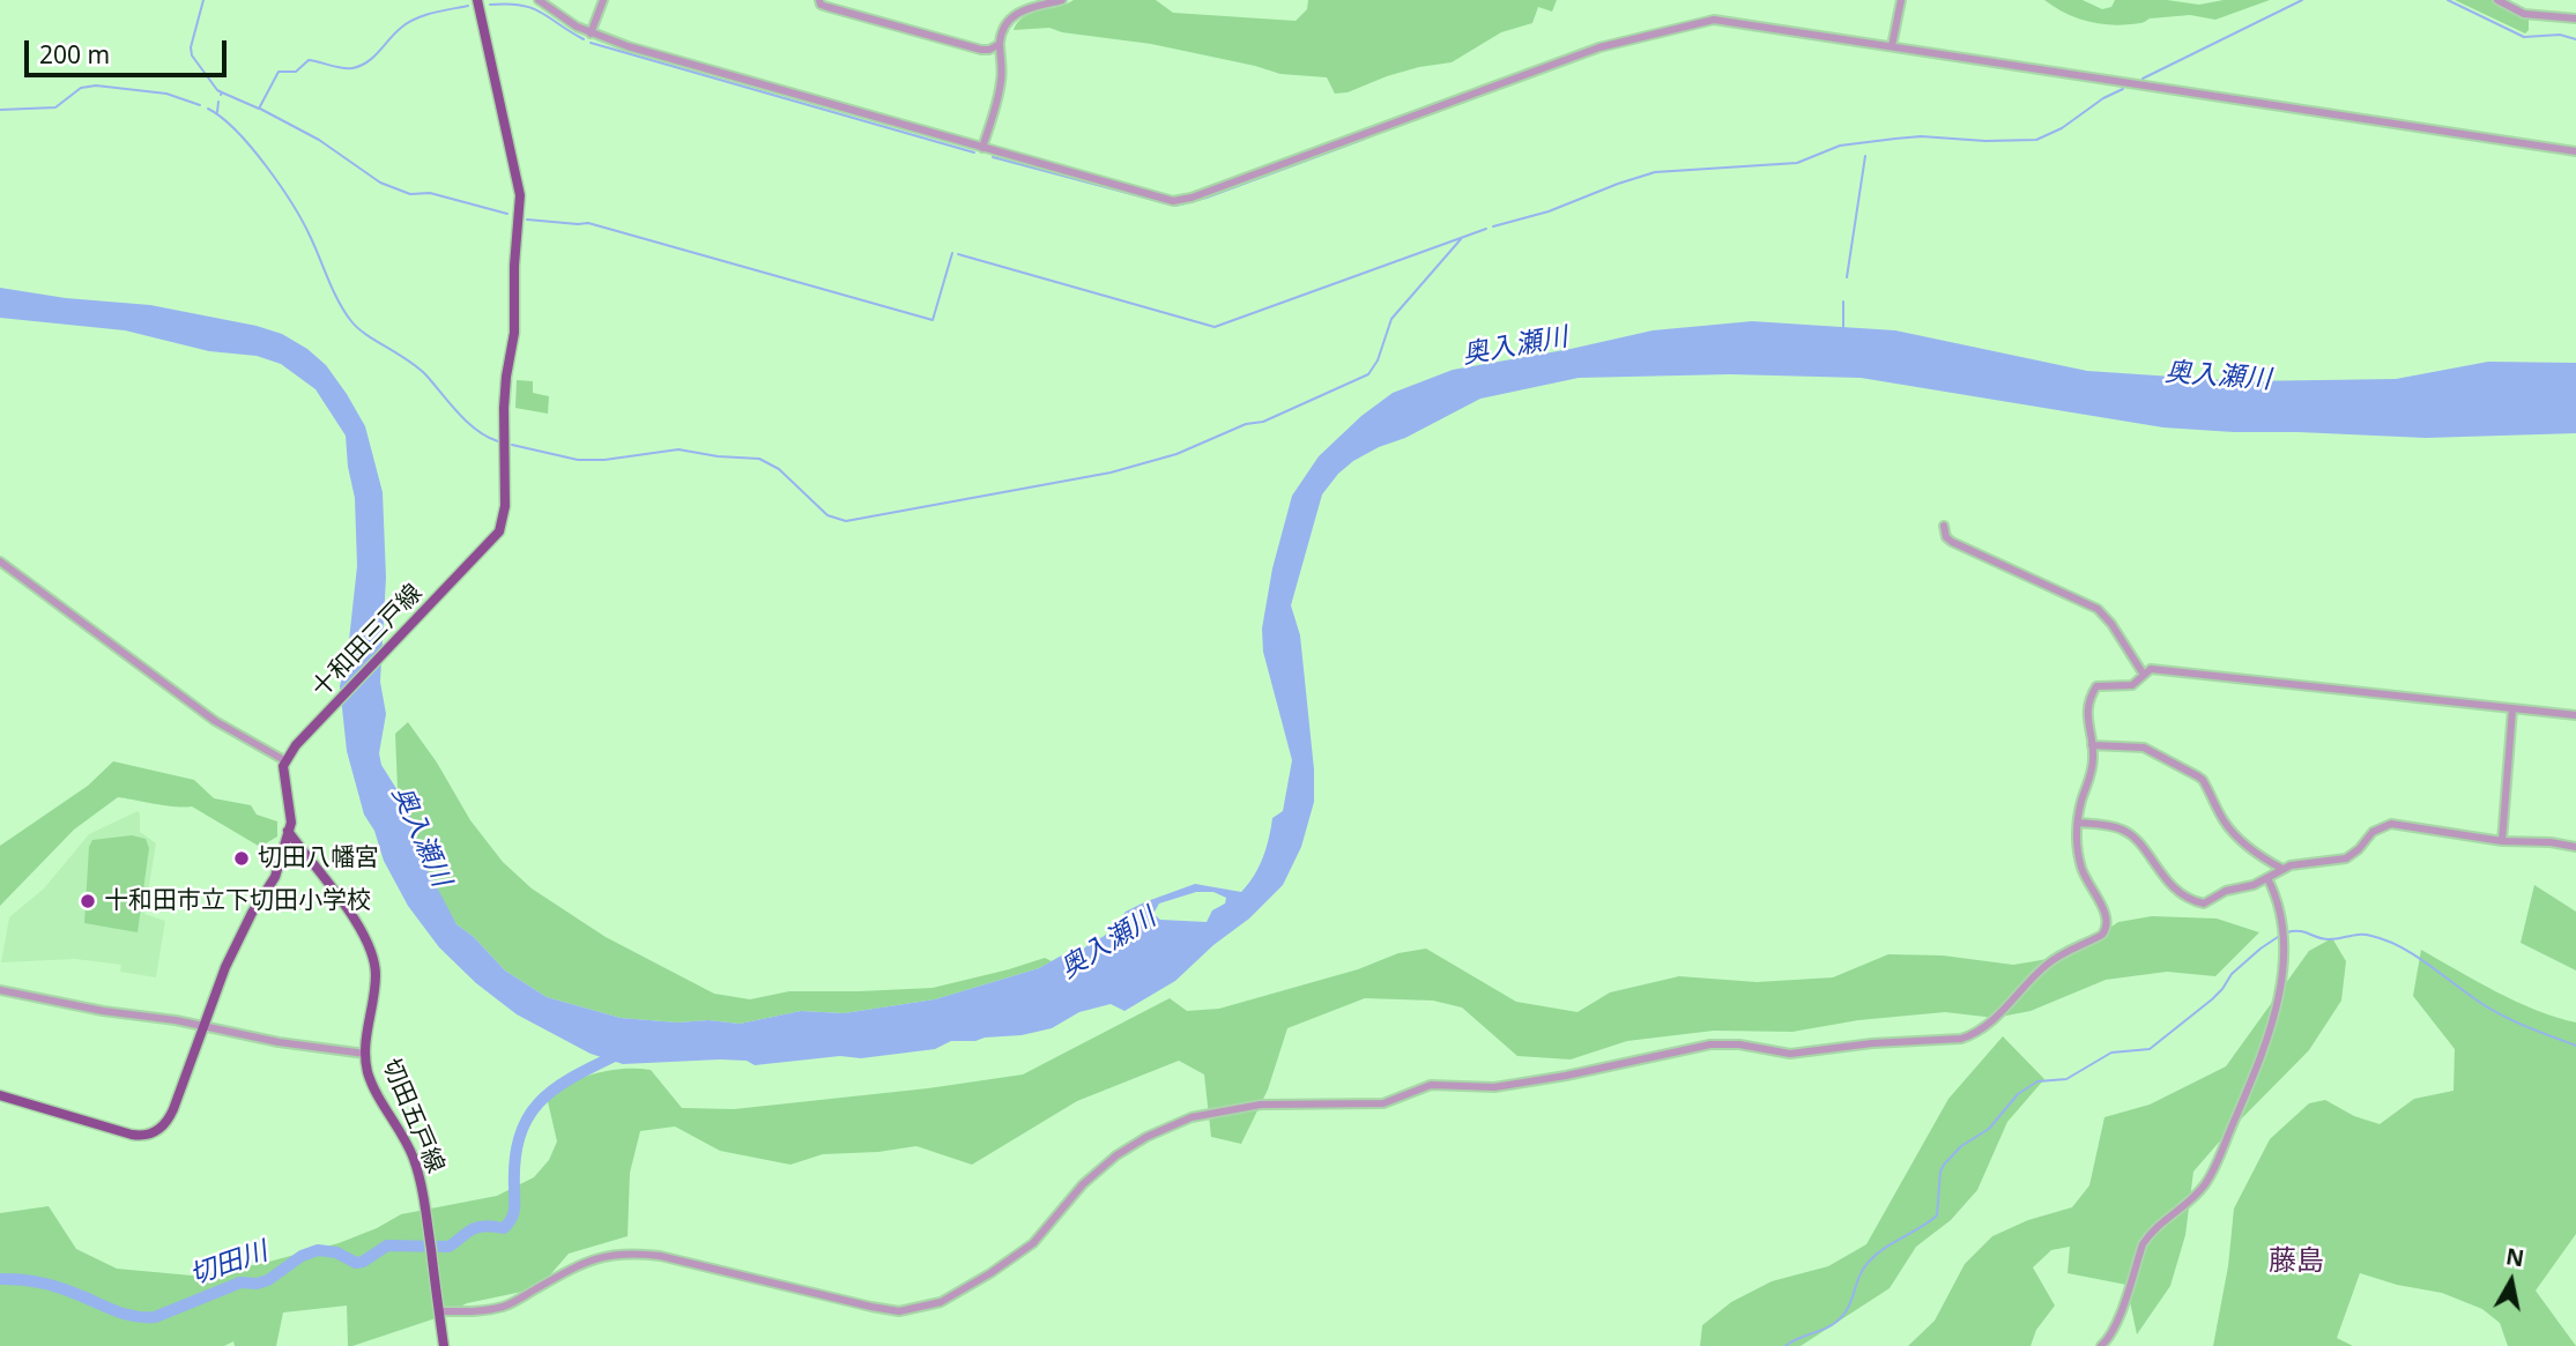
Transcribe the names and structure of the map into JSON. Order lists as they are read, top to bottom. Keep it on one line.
{"streets":{"main road":["十和田三戸線","切田五戸線"]},"districts":["藤島"],"water":["奥入瀬川","切田川"],"places":["切田八幡宮","十和田市立下切田小学校"],"scale_bar":"200 m","north":"top"}
